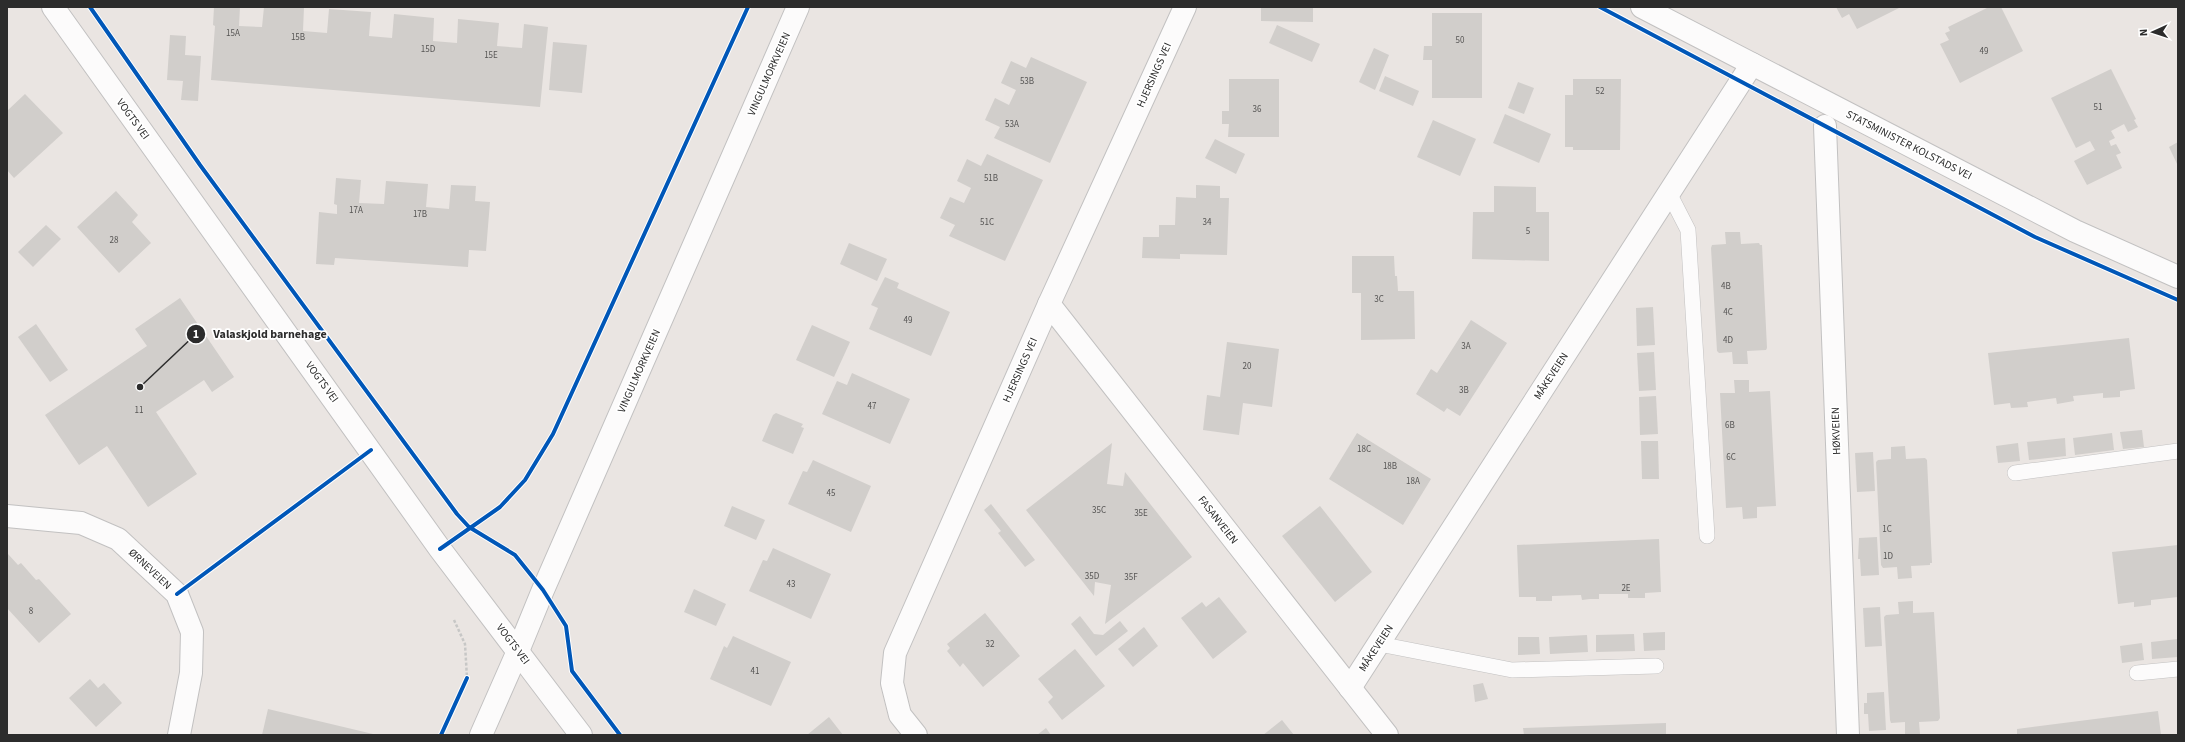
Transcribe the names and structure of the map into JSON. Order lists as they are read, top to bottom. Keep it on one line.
{"streets":{"street":["VINGULMORKVEIEN","HJERSINGS VEI","VOGTS VEI","STATSMINISTER KOLSTADS VEI","MÅKEVEIEN","HØKVEIEN","FASANVEIEN","ØRNEVEIEN"]},"crossings":[["VINGULMORKVEIEN","VOGTS VEI"],["HJERSINGS VEI","FASANVEIEN"],["STATSMINISTER KOLSTADS VEI","MÅKEVEIEN"],["MÅKEVEIEN","FASANVEIEN"]],"places":["Valaskjold barnehage"],"house_numbers":["15A","15B","50","15D","49","15E","53B","52","51","36","53A","51B","17A","17B","51C","34","5","28","4B","3C","4C","49","4D","3A","20","3B","47","11","6B","18C","6C","18B","18A","45","35C","35E","1C","1D","35D","35F","43","2E","8","32","41"],"north":"left"}
